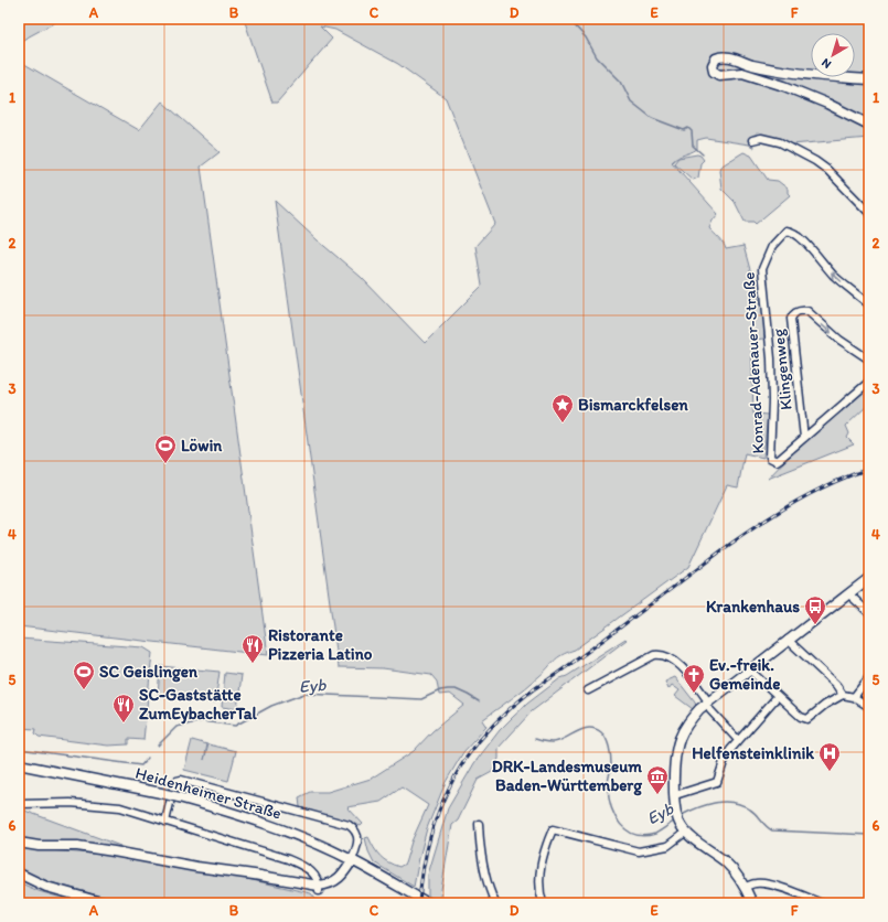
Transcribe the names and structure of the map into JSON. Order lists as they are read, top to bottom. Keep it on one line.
{"streets":{"street":["Konrad-Adenauer-Straße","Klingenweg","Heidenheimer Straße"]},"crossings":[["Konrad-Adenauer-Straße","Klingenweg"]],"water":["Eyb"],"places":{"place":["Bismarckfelsen"],"sports":["Löwin","SC Geislingen"],"bus stop":["Krankenhaus"],"restaurant":["Ristorante Pizzeria Latino","SC-Gaststätte ZumEybacherTal"],"church":["Ev.-freik. Gemeinde"],"hospital":["Helfensteinklinik"],"museum":["DRK-Landesmuseum Baden-Württemberg"]},"north":"bottom left","grid":{"columns":["A","B","C","D","E","F"],"rows":["1","2","3","4","5","6"]}}
